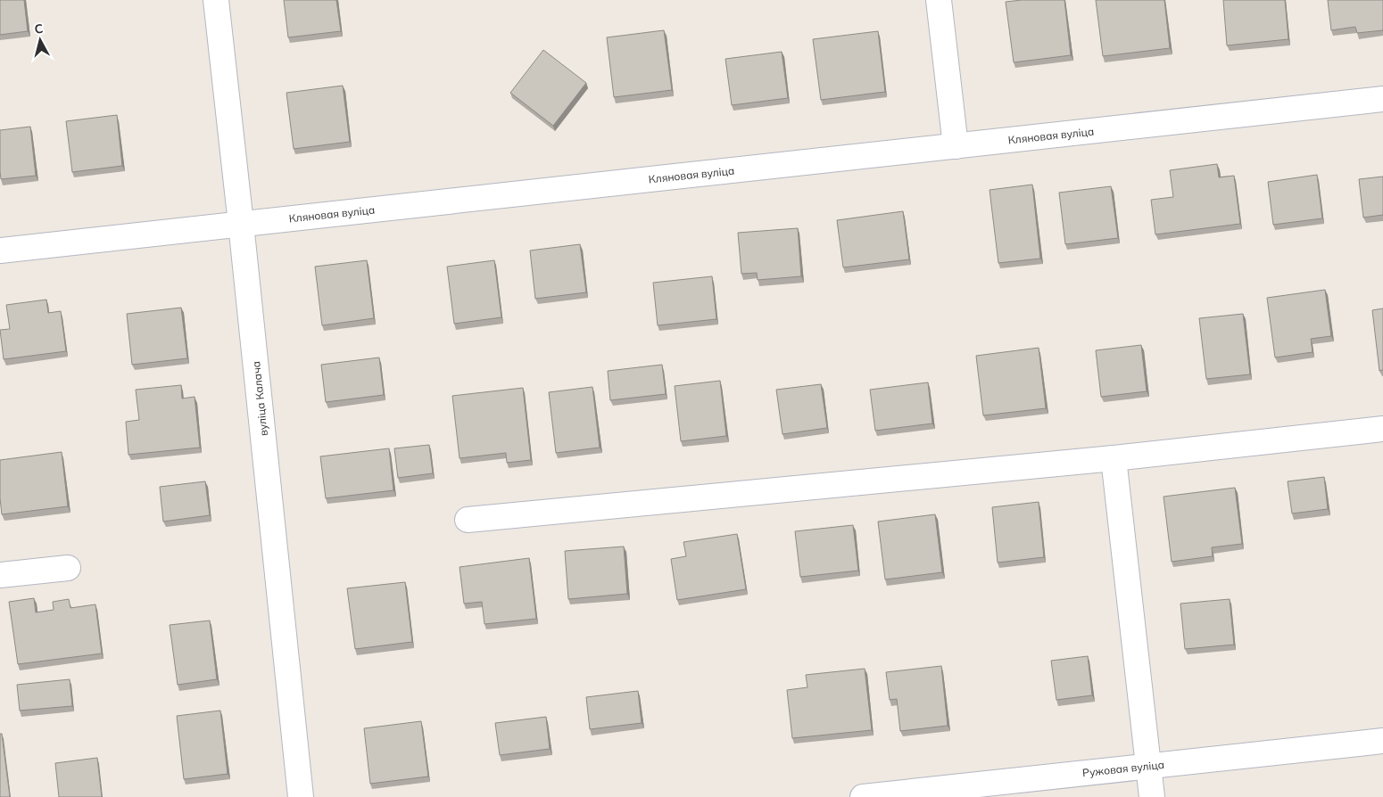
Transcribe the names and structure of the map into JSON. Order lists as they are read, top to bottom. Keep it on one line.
{"streets":{"street":["Кляновая вуліца","вуліца Калача","Ружовая вуліца"]},"crossings":[["Кляновая вуліца","вуліца Калача"]],"north":"top"}
